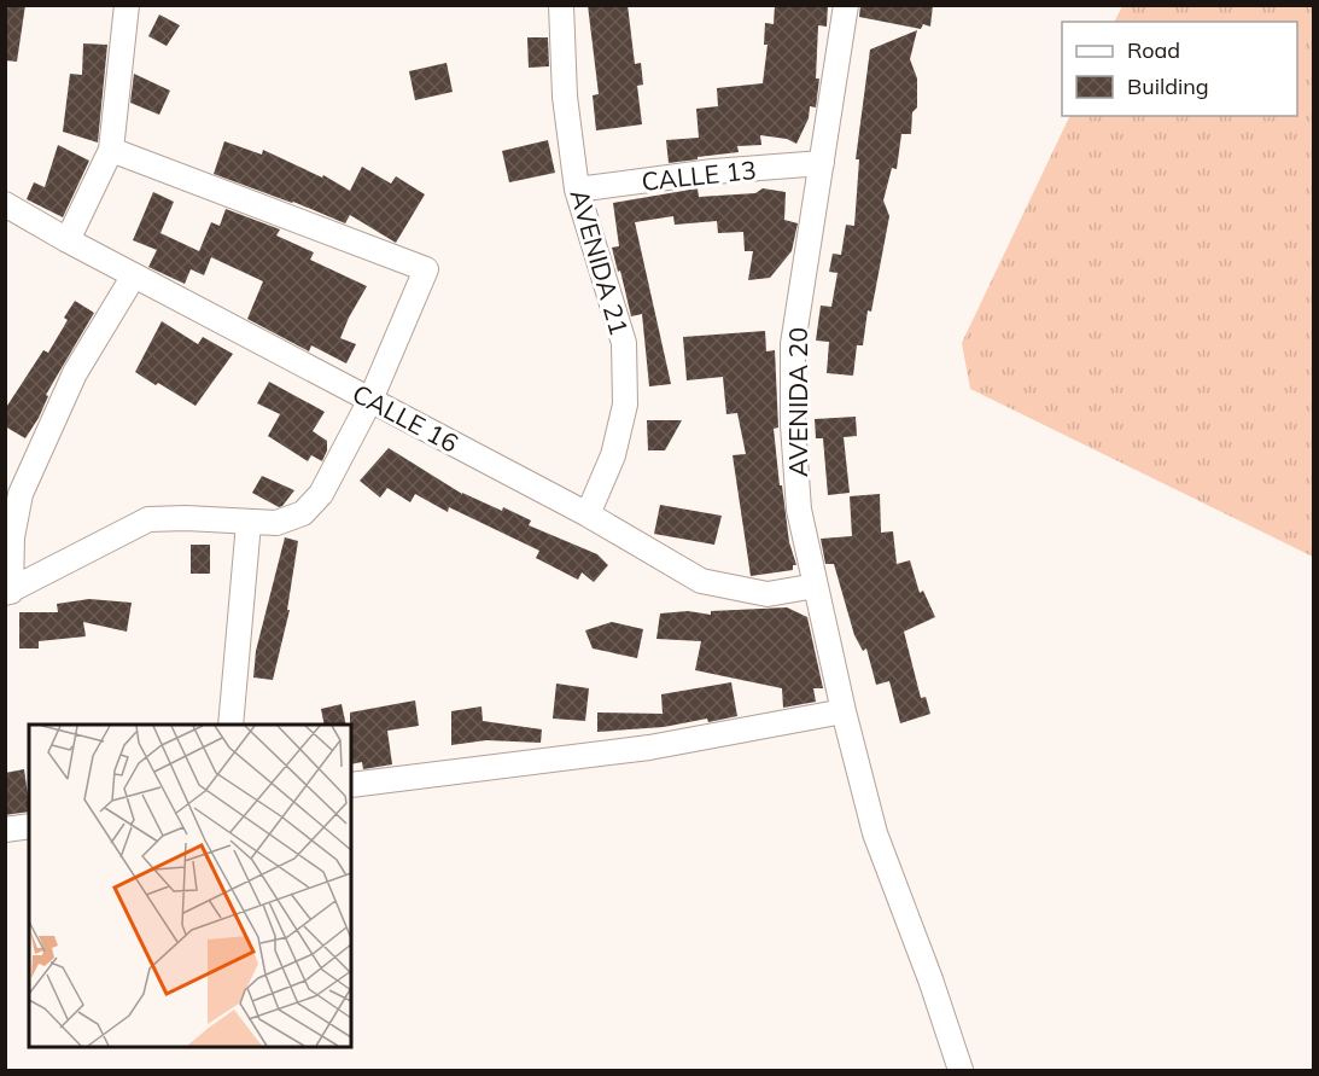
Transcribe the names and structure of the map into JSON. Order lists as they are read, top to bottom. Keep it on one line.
{"streets":{"street":["CALLE 13","AVENIDA 21","AVENIDA 20","CALLE 16"]},"crossings":[["CALLE 13","AVENIDA 21"],["CALLE 13","AVENIDA 20"],["AVENIDA 21","CALLE 16"],["AVENIDA 20","CALLE 16"]],"legend":["Road","Building"]}
